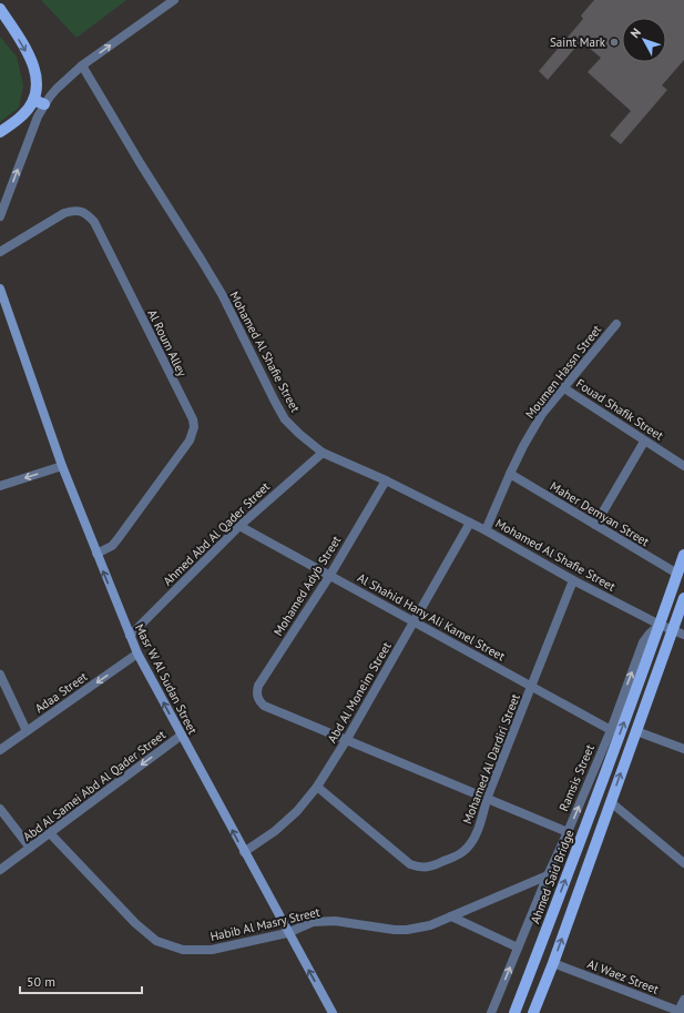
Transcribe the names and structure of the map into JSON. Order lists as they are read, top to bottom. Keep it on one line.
{"streets":{"main road":["Masr W Al Sudan Street","Ramsis Street","Ahmed Said Bridge"],"street":["Al Roum Alley","Mohamed Al Shafie Street","Moumen Hassn Street","Fouad Shafik Street","Maher Demyan Street","Ahmed Abd Al Qader Street","Mohamed Adyb Street","Al Shahid Hany Ali Kamel Street","Adaa Street","Abd Al Moneim Street","Mohamed Al Dardiri Street","Abd Al Samei Abd Al Qader Street","Habib Al Masry Street","Al Waez Street"]},"crossings":[["Al Roum Alley","Masr W Al Sudan Street"],["Mohamed Al Shafie Street","Moumen Hassn Street"],["Mohamed Al Shafie Street","Ahmed Abd Al Qader Street"],["Mohamed Al Shafie Street","Mohamed Adyb Street"],["Mohamed Al Shafie Street","Abd Al Moneim Street"],["Mohamed Al Shafie Street","Mohamed Al Dardiri Street"],["Mohamed Al Shafie Street","Ramsis Street"],["Mohamed Al Shafie Street","Ahmed Said Bridge"],["Moumen Hassn Street","Fouad Shafik Street"],["Moumen Hassn Street","Maher Demyan Street"],["Maher Demyan Street","Ramsis Street"],["Ahmed Abd Al Qader Street","Al Shahid Hany Ali Kamel Street"],["Ahmed Abd Al Qader Street","Masr W Al Sudan Street"],["Mohamed Adyb Street","Al Shahid Hany Ali Kamel Street"],["Mohamed Adyb Street","Abd Al Moneim Street"],["Al Shahid Hany Ali Kamel Street","Abd Al Moneim Street"],["Al Shahid Hany Ali Kamel Street","Mohamed Al Dardiri Street"],["Al Shahid Hany Ali Kamel Street","Ramsis Street"],["Masr W Al Sudan Street","Adaa Street"],["Masr W Al Sudan Street","Abd Al Moneim Street"],["Masr W Al Sudan Street","Abd Al Samei Abd Al Qader Street"],["Masr W Al Sudan Street","Habib Al Masry Street"],["Abd Al Moneim Street","Mohamed Al Dardiri Street"],["Ramsis Street","Ahmed Said Bridge"],["Ramsis Street","Habib Al Masry Street"],["Abd Al Samei Abd Al Qader Street","Habib Al Masry Street"]],"one_way":["Masr W Al Sudan Street","Adaa Street","Abd Al Samei Abd Al Qader Street"],"places":["Saint Mark"],"scale_bar":"50 m","north":"top left"}
